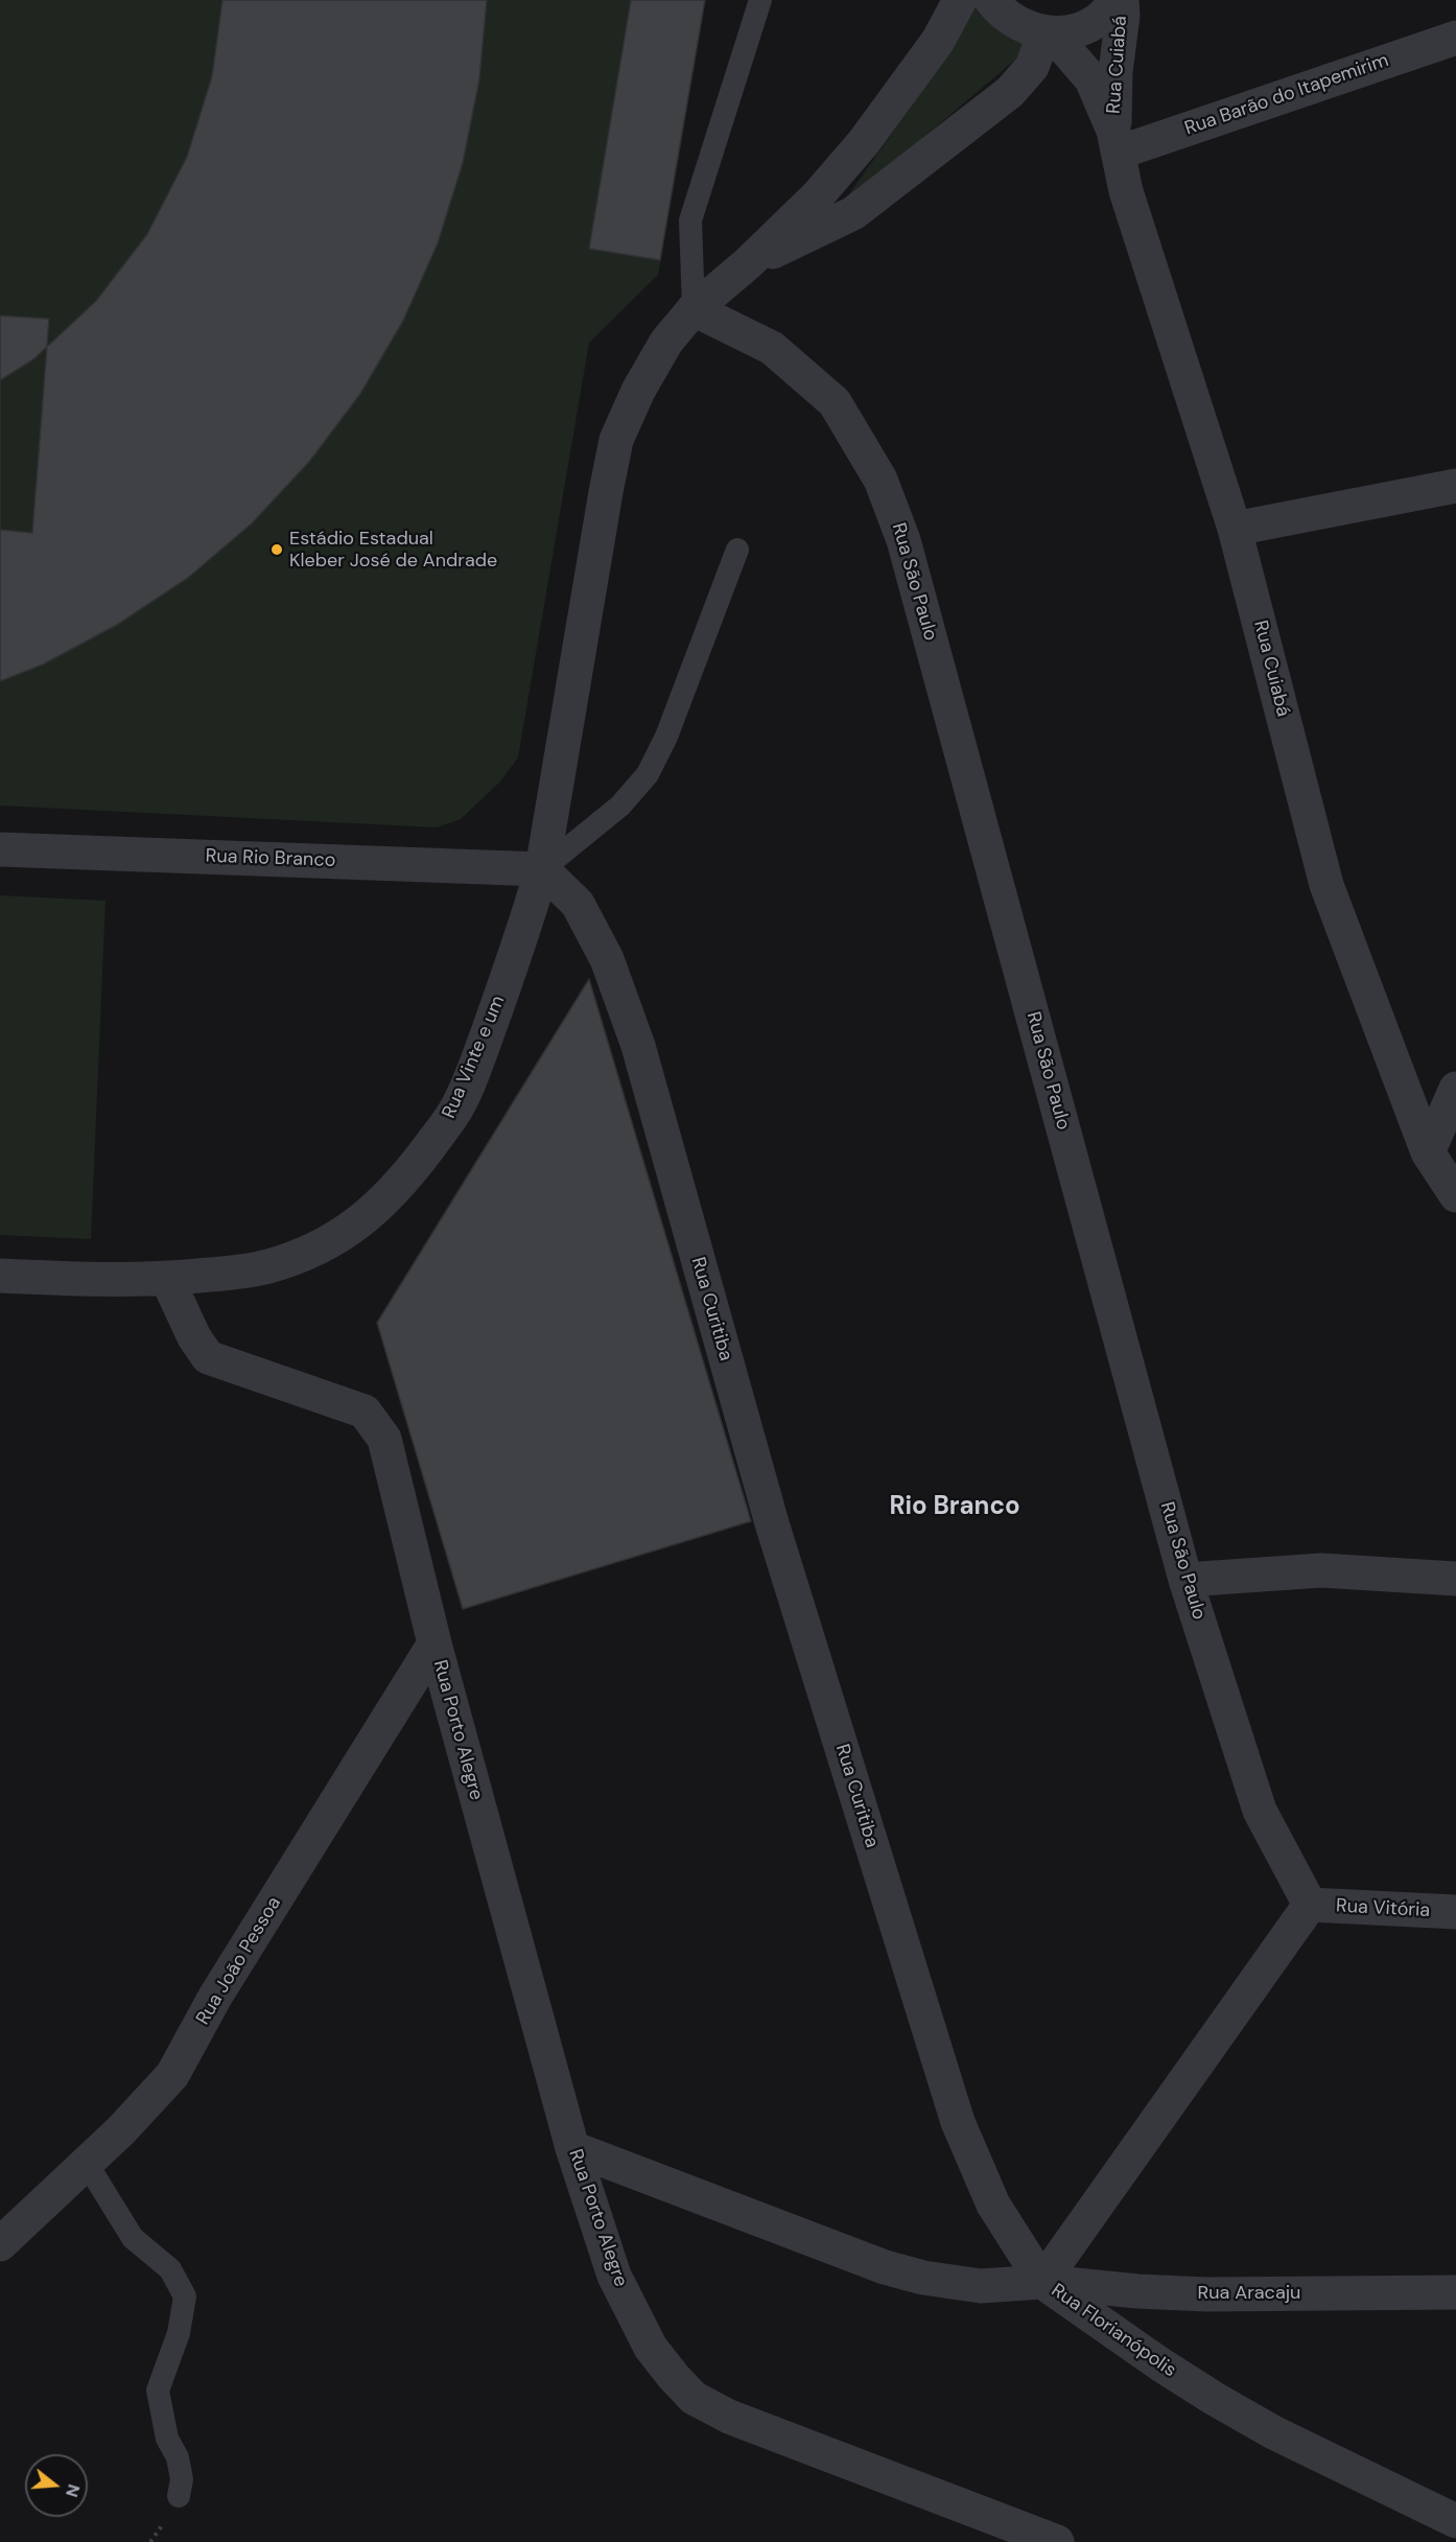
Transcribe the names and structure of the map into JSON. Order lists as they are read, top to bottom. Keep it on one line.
{"streets":{"street":["Rua Cuiabá","Rua Barão do Itapemirim","Rua São Paulo","Rua Rio Branco","Rua Vinte e um","Rua Curitiba","Rua Porto Alegre","Rua Vitória","Rua João Pessoa","Rua Aracaju","Rua Florianópolis"]},"crossings":[["Rua Cuiabá","Rua Barão do Itapemirim"],["Rua São Paulo","Rua Vinte e um"],["Rua São Paulo","Rua Vitória"],["Rua Rio Branco","Rua Vinte e um"],["Rua Rio Branco","Rua Curitiba"],["Rua Vinte e um","Rua Curitiba"],["Rua Vinte e um","Rua Porto Alegre"],["Rua Curitiba","Rua Aracaju"],["Rua Curitiba","Rua Florianópolis"],["Rua Porto Alegre","Rua João Pessoa"],["Rua Porto Alegre","Rua Florianópolis"],["Rua Aracaju","Rua Florianópolis"]],"districts":["Rio Branco"],"places":["Estádio Estadual Kleber José de Andrade"],"north":"right"}
